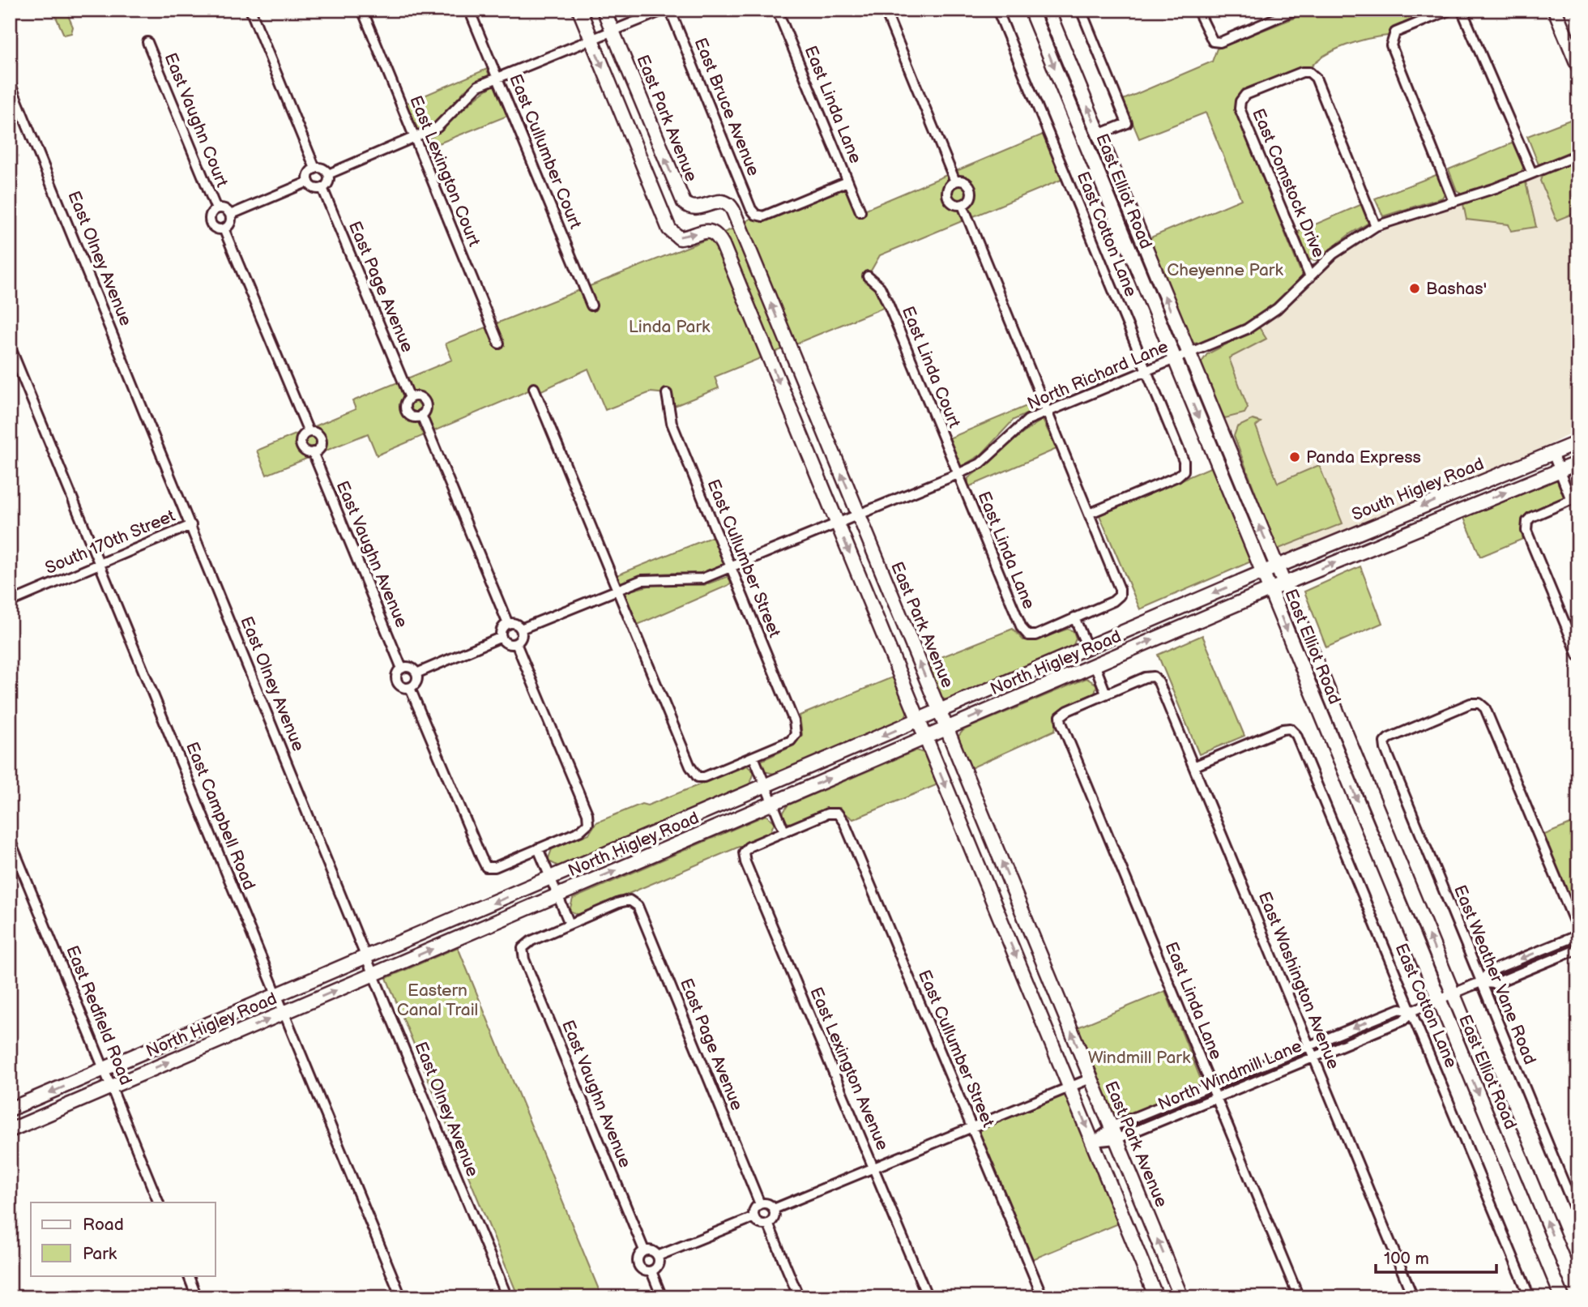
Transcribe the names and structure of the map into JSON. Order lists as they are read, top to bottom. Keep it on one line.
{"streets":{"main road":["East Park Avenue","East Elliot Road","South Higley Road","North Higley Road"],"street":["East Linda Lane","East Bruce Avenue","East Vaughn Court","East Cullumber Court","East Lexington Court","East Comstock Drive","East Cotton Lane","East Olney Avenue","East Page Avenue","East Linda Court","North Richard Lane","South 170th Street","East Vaughn Avenue","East Cullumber Street","East Campbell Road","East Weather Vane Road","East Washington Avenue","East Redfield Road","East Lexington Avenue","North Windmill Lane"]},"crossings":[["East Linda Lane","East Bruce Avenue"],["East Linda Lane","East Linda Court"],["East Linda Lane","North Richard Lane"],["East Linda Lane","East Washington Avenue"],["East Linda Lane","North Windmill Lane"],["East Park Avenue","North Richard Lane"],["East Park Avenue","North Higley Road"],["East Park Avenue","North Windmill Lane"],["East Comstock Drive","North Richard Lane"],["East Elliot Road","North Richard Lane"],["East Elliot Road","South Higley Road"],["East Elliot Road","North Higley Road"],["East Elliot Road","North Windmill Lane"],["East Cotton Lane","North Richard Lane"],["East Cotton Lane","East Washington Avenue"],["East Cotton Lane","North Windmill Lane"],["East Olney Avenue","South 170th Street"],["East Olney Avenue","North Higley Road"],["East Page Avenue","East Vaughn Avenue"],["East Linda Court","North Richard Lane"],["North Richard Lane","East Cullumber Street"],["South Higley Road","North Higley Road"],["South 170th Street","East Campbell Road"],["East Cullumber Street","East Lexington Avenue"],["North Higley Road","East Campbell Road"],["North Higley Road","East Redfield Road"],["East Weather Vane Road","North Windmill Lane"],["East Washington Avenue","North Windmill Lane"]],"parks":["Cheyenne Park","Linda Park","Eastern Canal Trail","Windmill Park"],"places":["Bashas'","Panda Express"],"legend":["Road","Park"],"scale_bar":"100 m"}
